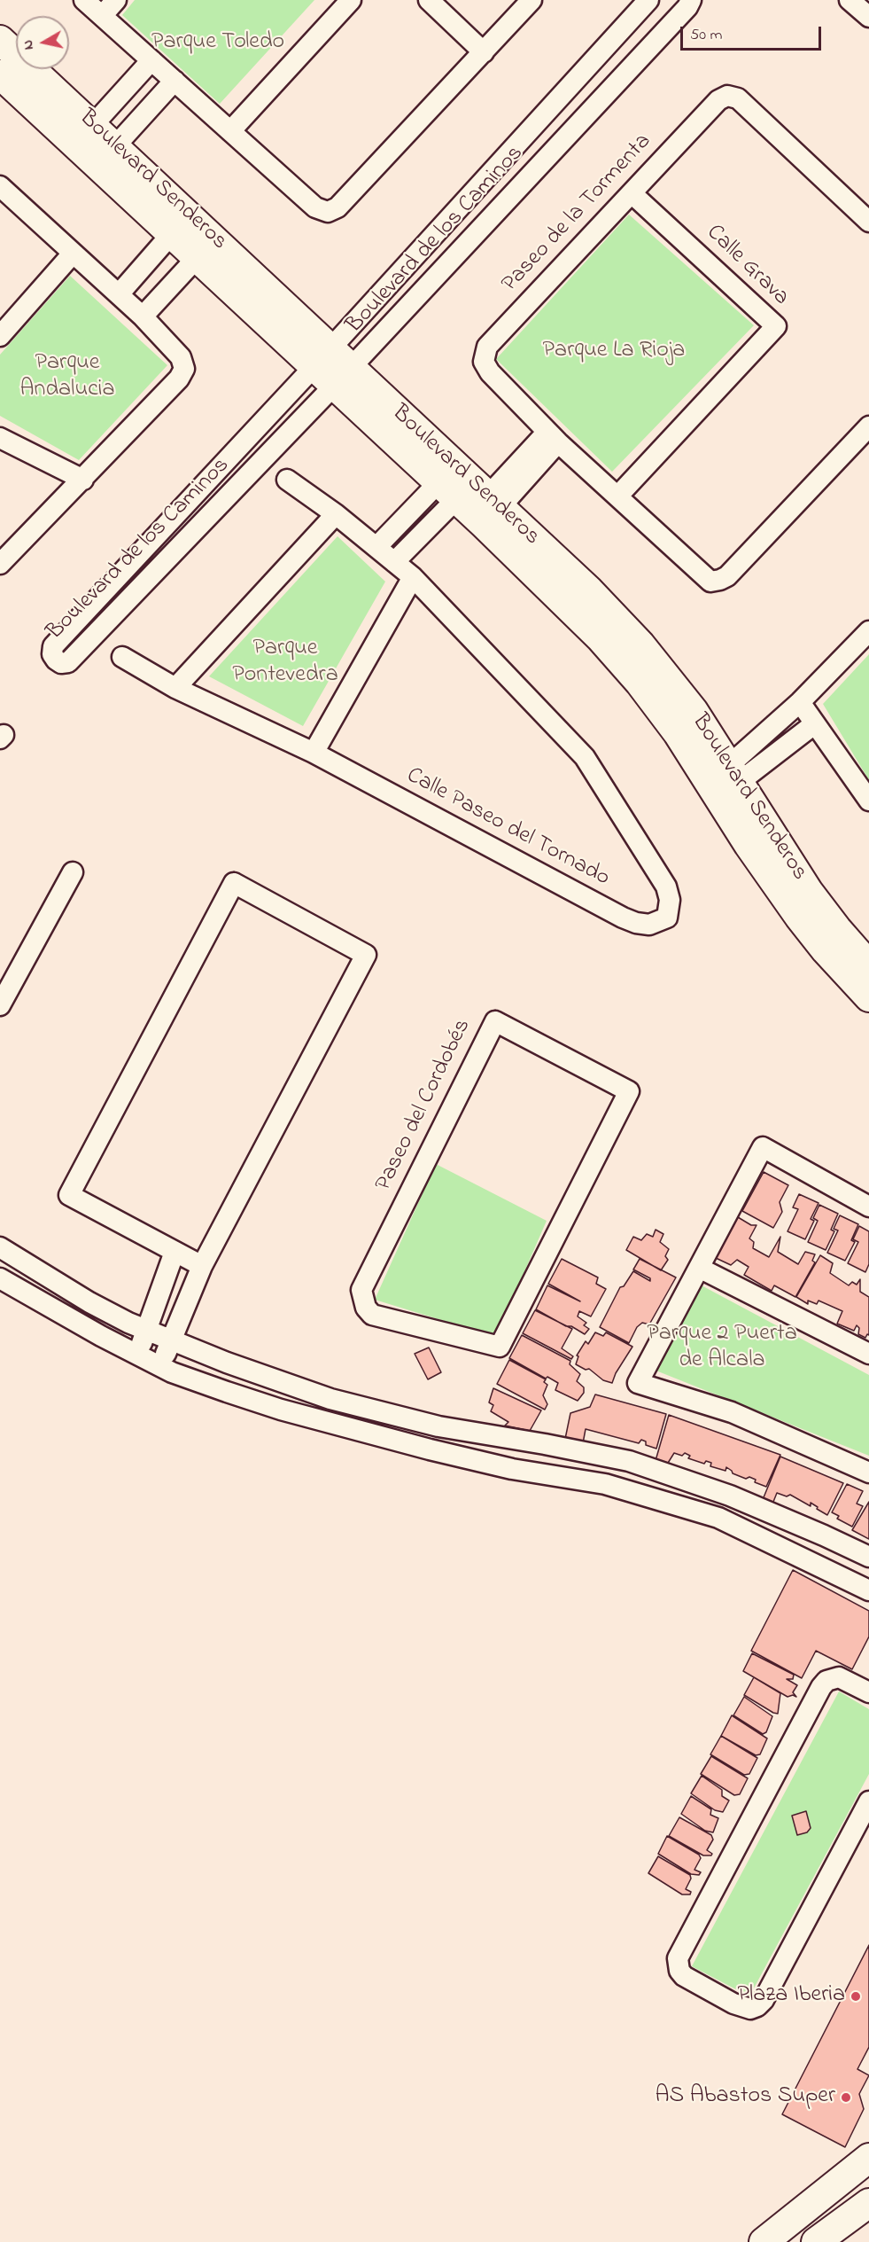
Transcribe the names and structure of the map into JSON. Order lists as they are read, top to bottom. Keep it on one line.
{"streets":{"main road":["Boulevard Senderos"],"street":["Paseo de la Tormenta","Boulevard de los Caminos","Calle Grava","Calle Paseo del Tornado","Paseo del Cordobés"]},"crossings":[["Boulevard Senderos","Boulevard de los Caminos"],["Paseo de la Tormenta","Calle Grava"]],"parks":["Parque Toledo","Parque La Rioja","Parque Andalucia","Parque Pontevedra","Parque 2 Puerta de Alcala"],"places":["Plaza Iberia","AS Abastos Super"],"scale_bar":"50 m","north":"left"}
